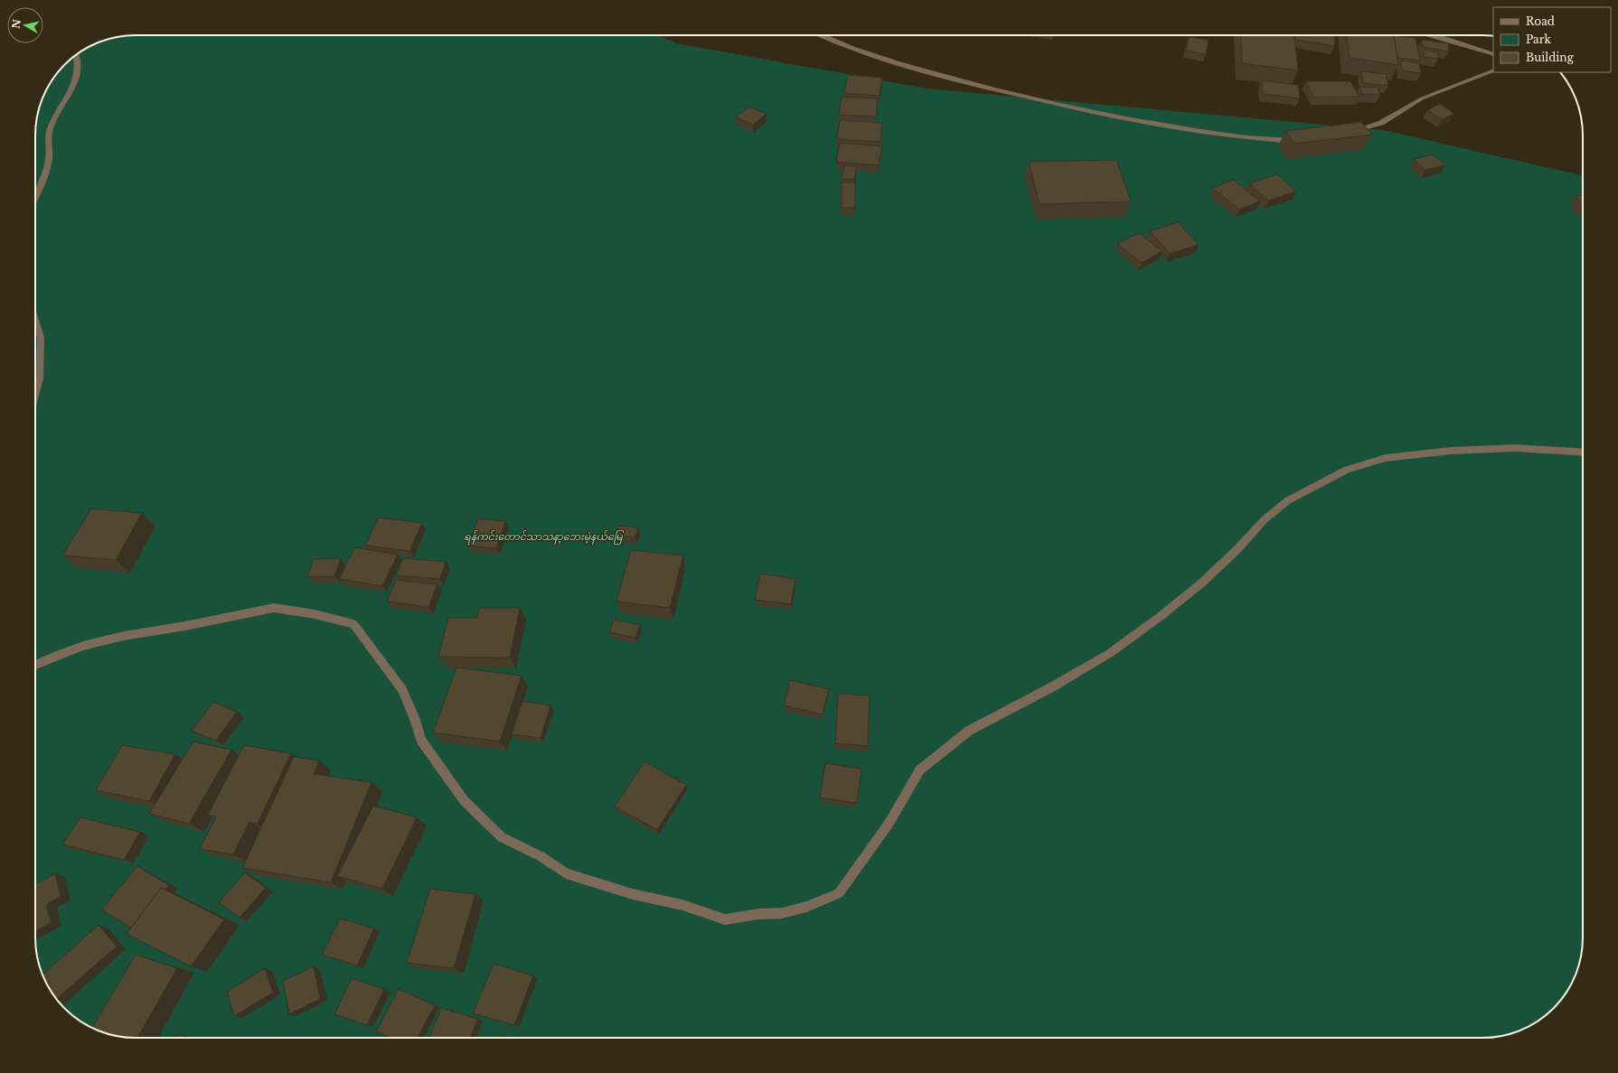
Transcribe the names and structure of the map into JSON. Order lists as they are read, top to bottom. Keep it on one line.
{"parks":["ရန်ကင်းတောင်သာသနာ့ဘေးမဲ့နယ်မြေ"],"legend":["Road","Park","Building"],"north":"left"}
